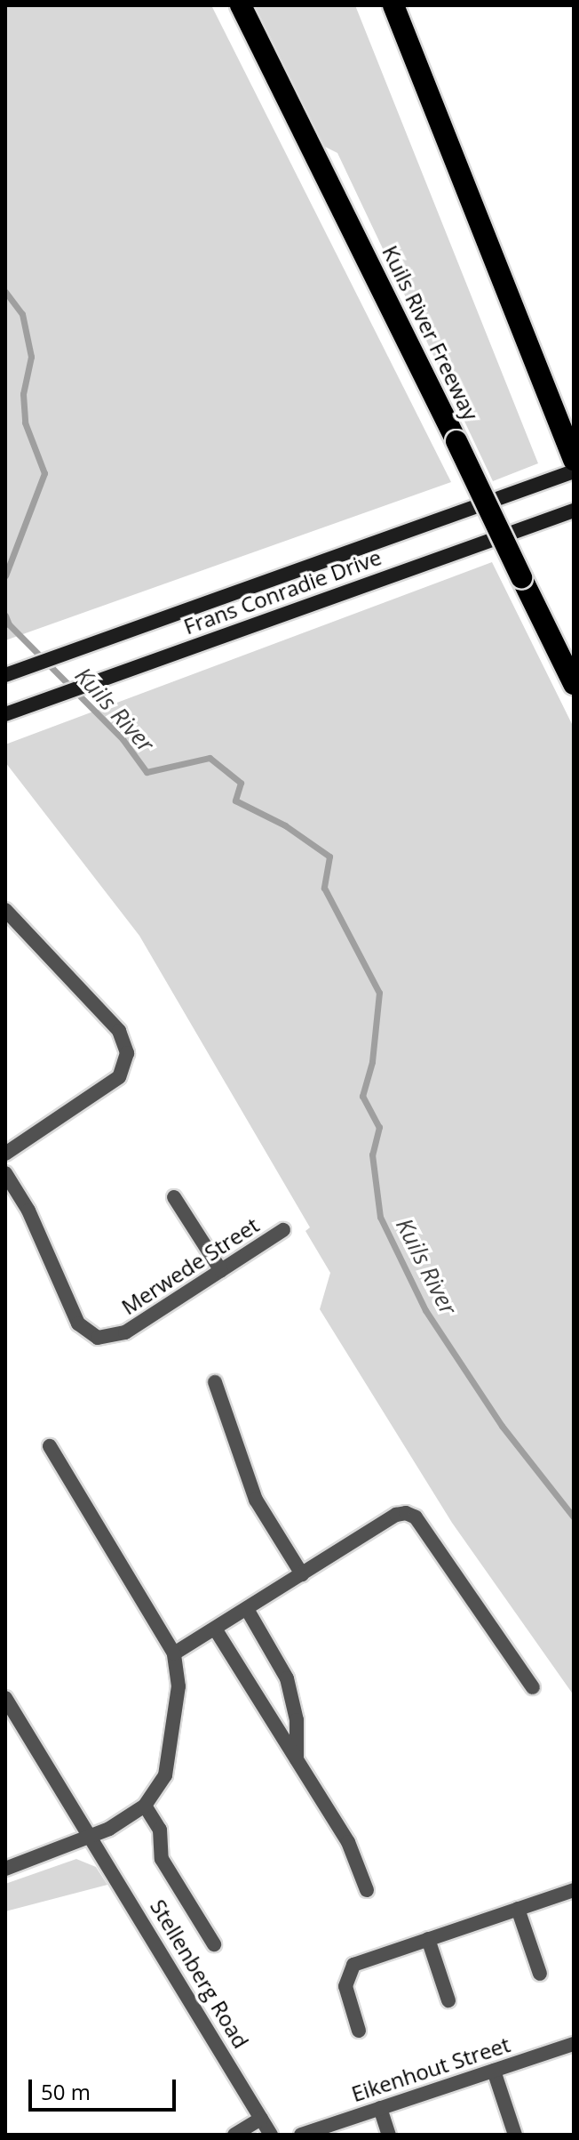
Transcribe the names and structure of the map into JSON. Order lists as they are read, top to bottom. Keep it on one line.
{"streets":{"highway":["Kuils River Freeway"],"street":["Frans Conradie Drive","Merwede Street","Stellenberg Road","Eikenhout Street"]},"water":["Kuils River"],"scale_bar":"50 m"}
